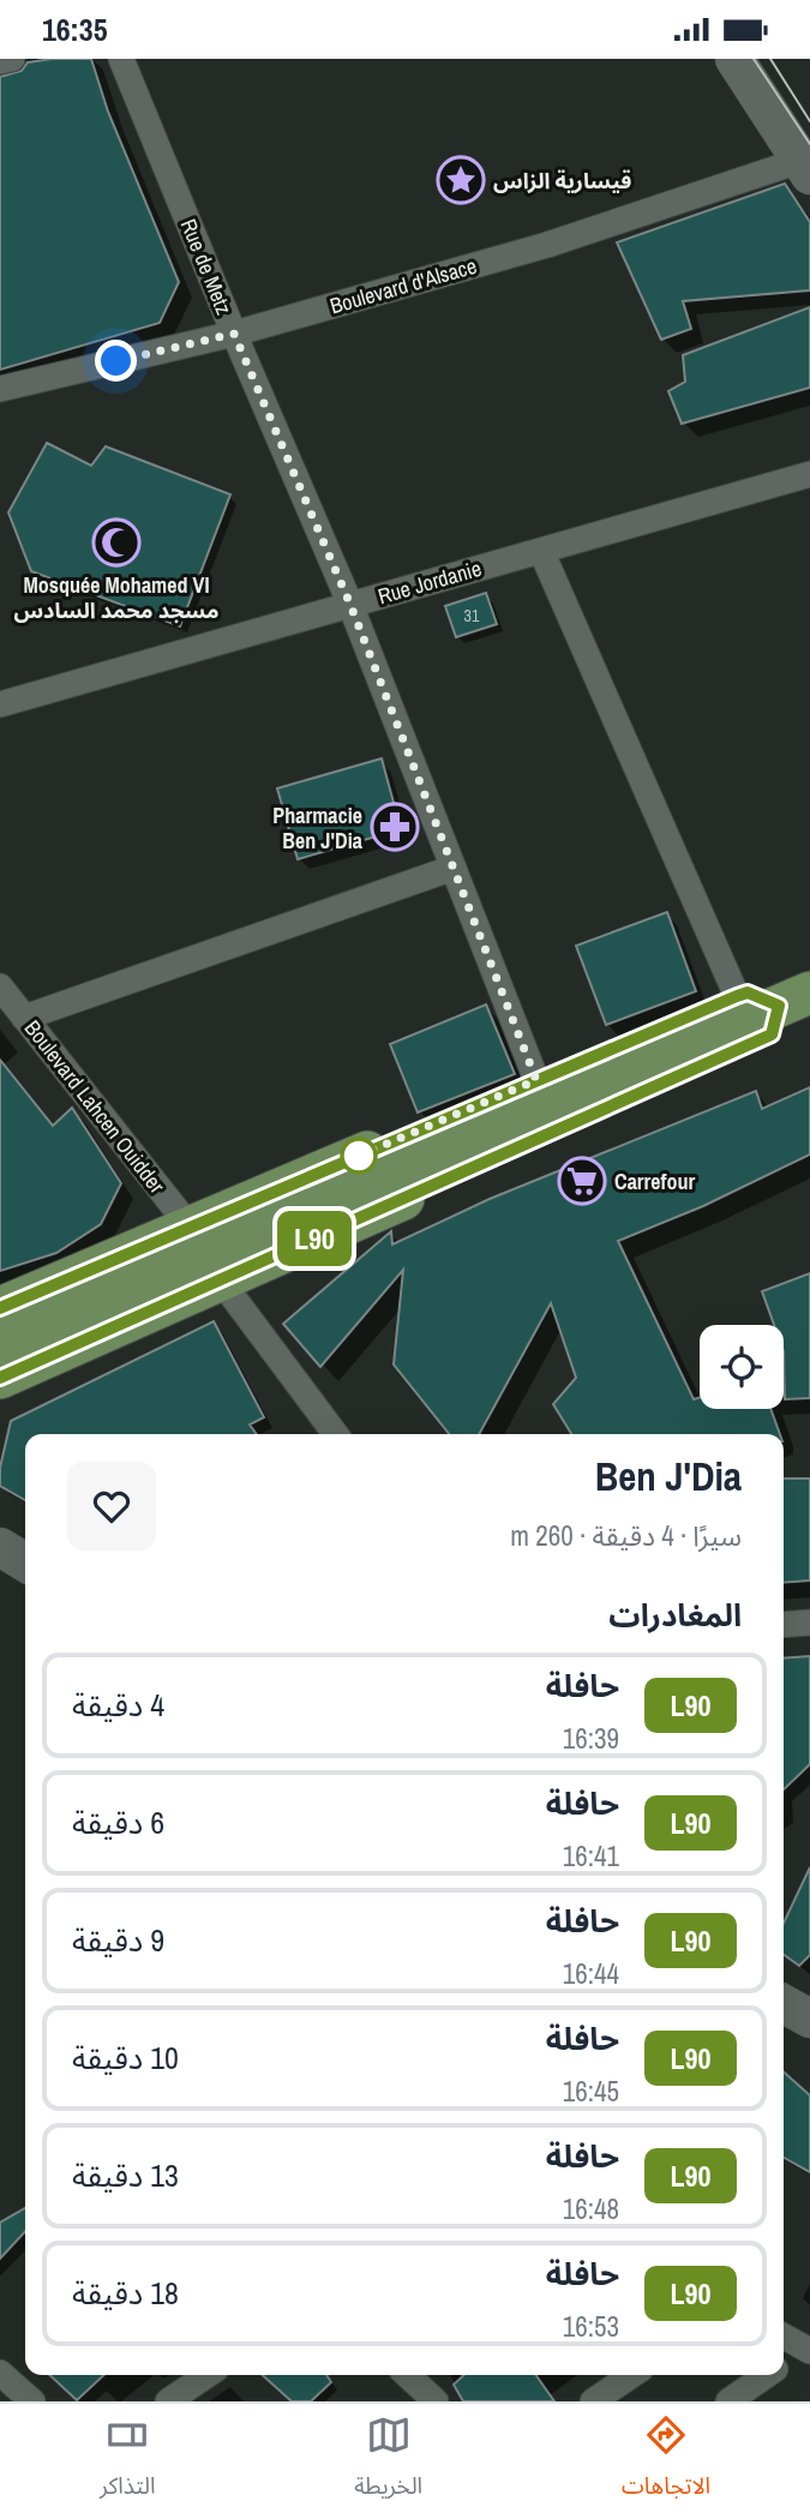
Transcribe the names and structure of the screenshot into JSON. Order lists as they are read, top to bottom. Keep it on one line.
{"streets":{"street":["Rue de Metz","Boulevard d'Alsace","Rue Jordanie","Boulevard Lahcen Ouidder"]},"crossings":[["Rue de Metz","Boulevard d'Alsace"],["Rue de Metz","Rue Jordanie"]],"places":{"place":["قيسارية الزاس"],"mosque":["Mosquée Mohamed VI مسجد محمد السادس"],"pharmacy":["Pharmacie Ben J'Dia"],"supermarket":["Carrefour"]},"lines":["bus line L90"],"house_numbers":["31"],"page":{"status":"16:35","on_map":"L90","heading":[["Ben J'Dia","سيرًا · 4 دقيقة · 260 m"],"المغادرات"],"list":[{"mark":"L90","name":"حافلة","note":"16:39","value":"4 دقيقة"},{"mark":"L90","name":"حافلة","note":"16:41","value":"6 دقيقة"},{"mark":"L90","name":"حافلة","note":"16:44","value":"9 دقيقة"},{"mark":"L90","name":"حافلة","note":"16:45","value":"10 دقيقة"},{"mark":"L90","name":"حافلة","note":"16:48","value":"13 دقيقة"},{"mark":"L90","name":"حافلة","note":"16:53","value":"18 دقيقة"}],"tabs":["الاتجاهات","الخريطة","التذاكر"]}}
